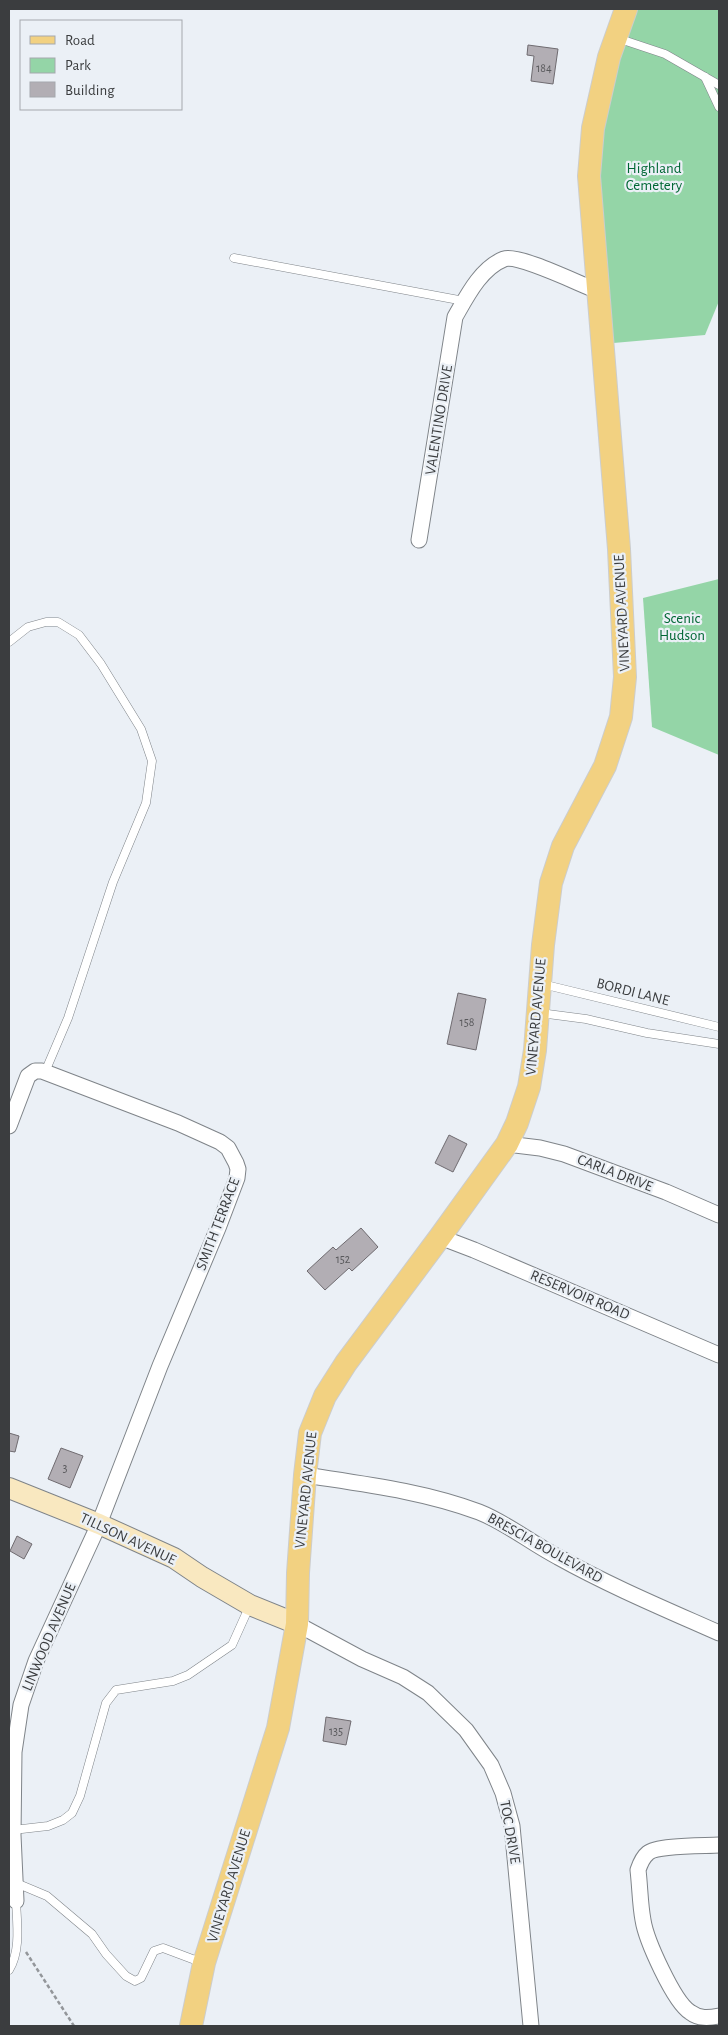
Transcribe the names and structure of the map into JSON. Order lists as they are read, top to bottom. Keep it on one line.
{"streets":{"main road":["VINEYARD AVENUE"],"street":["VALENTINO DRIVE","CARLA DRIVE","SMITH TERRACE","RESERVOIR ROAD","TILLSON AVENUE","BRESCIA BOULEVARD","LINWOOD AVENUE","TOC DRIVE"],"lane":["BORDI LANE"]},"crossings":[["VALENTINO DRIVE","VINEYARD AVENUE"],["VINEYARD AVENUE","BORDI LANE"],["VINEYARD AVENUE","CARLA DRIVE"],["VINEYARD AVENUE","RESERVOIR ROAD"],["VINEYARD AVENUE","TILLSON AVENUE"],["VINEYARD AVENUE","BRESCIA BOULEVARD"],["VINEYARD AVENUE","TOC DRIVE"],["SMITH TERRACE","TILLSON AVENUE"],["SMITH TERRACE","LINWOOD AVENUE"],["TILLSON AVENUE","LINWOOD AVENUE"],["TILLSON AVENUE","TOC DRIVE"]],"parks":["Highland Cemetery","Scenic Hudson"],"house_numbers":["184","158","152","3","135"],"legend":["Road","Park","Building"]}
